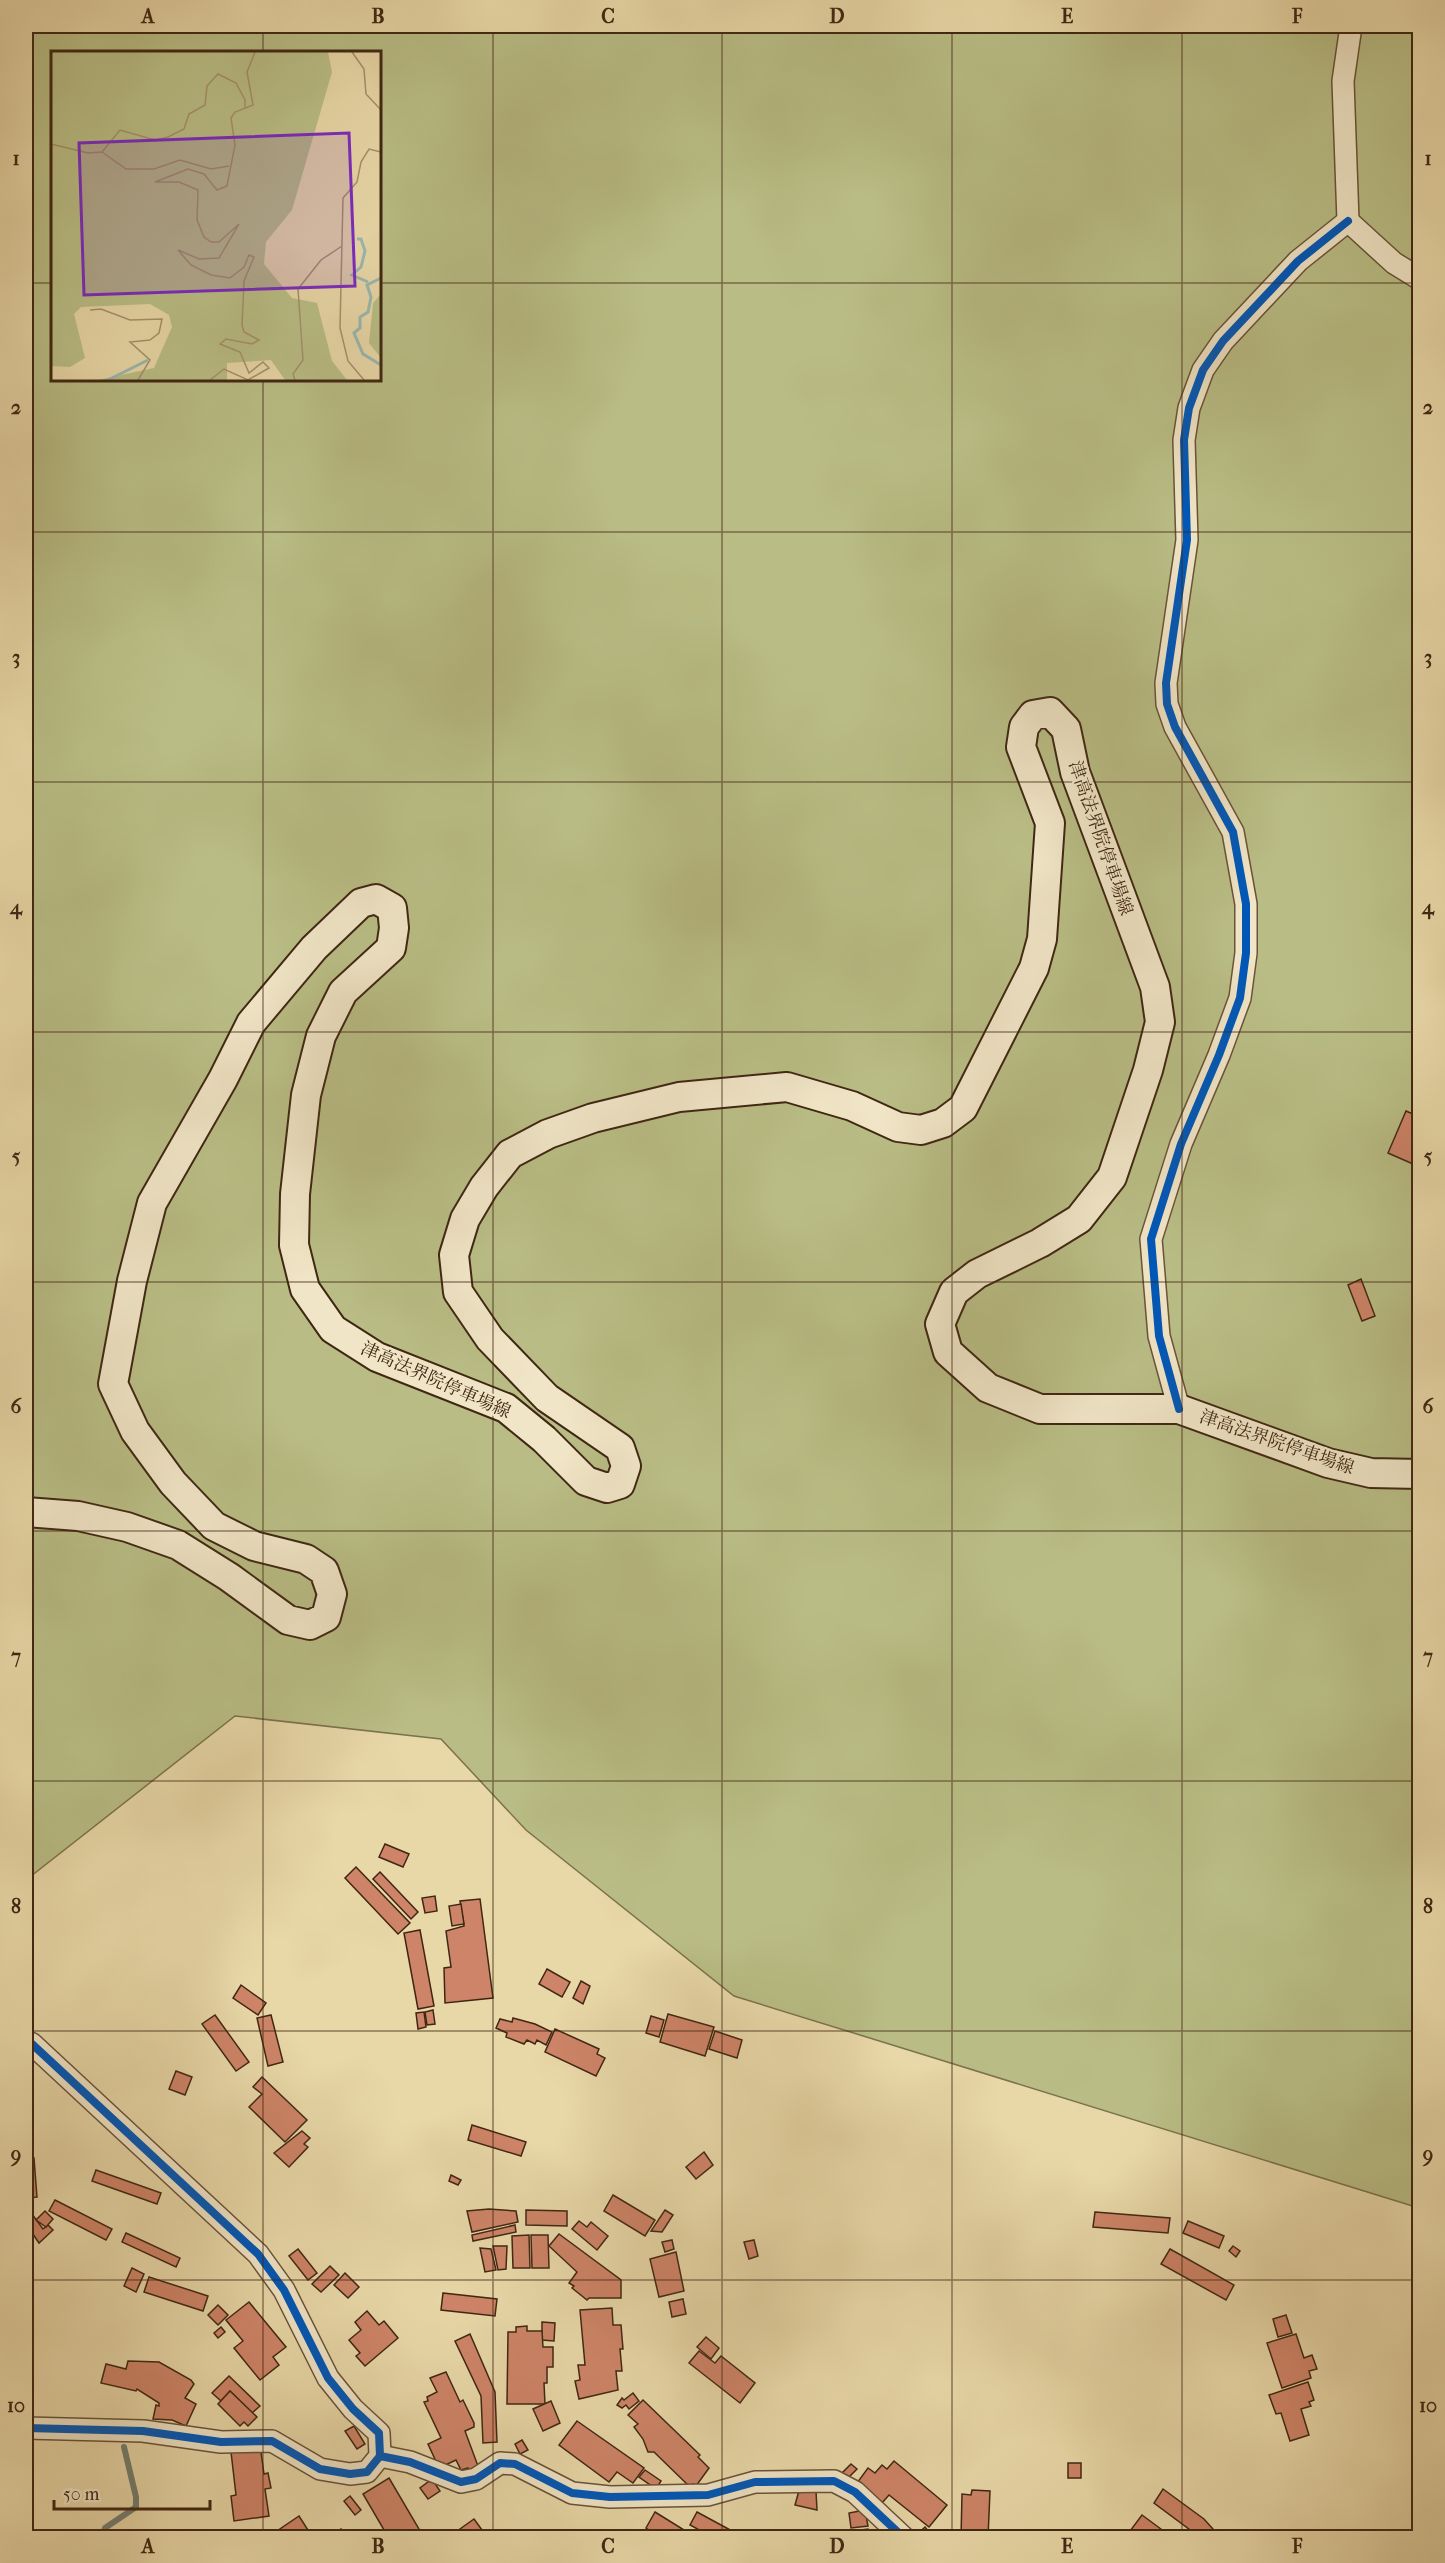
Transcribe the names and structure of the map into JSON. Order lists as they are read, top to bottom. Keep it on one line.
{"streets":{"main road":["津高法界院停車場線"]},"scale_bar":"50 m","grid":{"columns":["A","B","C","D","E","F"],"rows":["1","2","3","4","5","6","7","8","9","10"]}}
